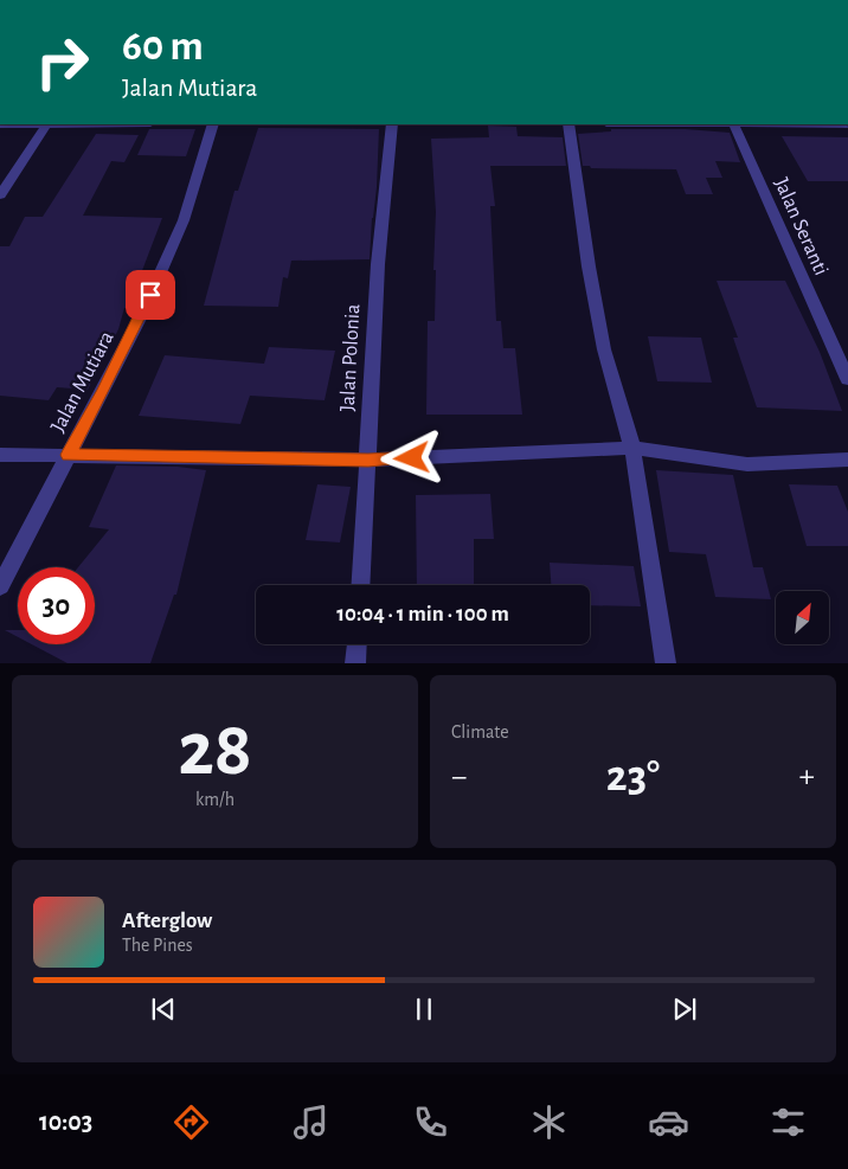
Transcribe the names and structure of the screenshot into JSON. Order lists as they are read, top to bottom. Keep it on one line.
{"streets":{"street":["Jalan Seranti","Jalan Polonia","Jalan Mutiara"]},"north":"top right","page":{"turn":["60 m","Jalan Mutiara"],"limit":"30","trip":"10:04 · 1 min · 100 m","tile":[["28","km/h"],"Climate"],"heat":["−","23°","+"],"song":["Afterglow","The Pines"],"tabs":"10:03"}}
